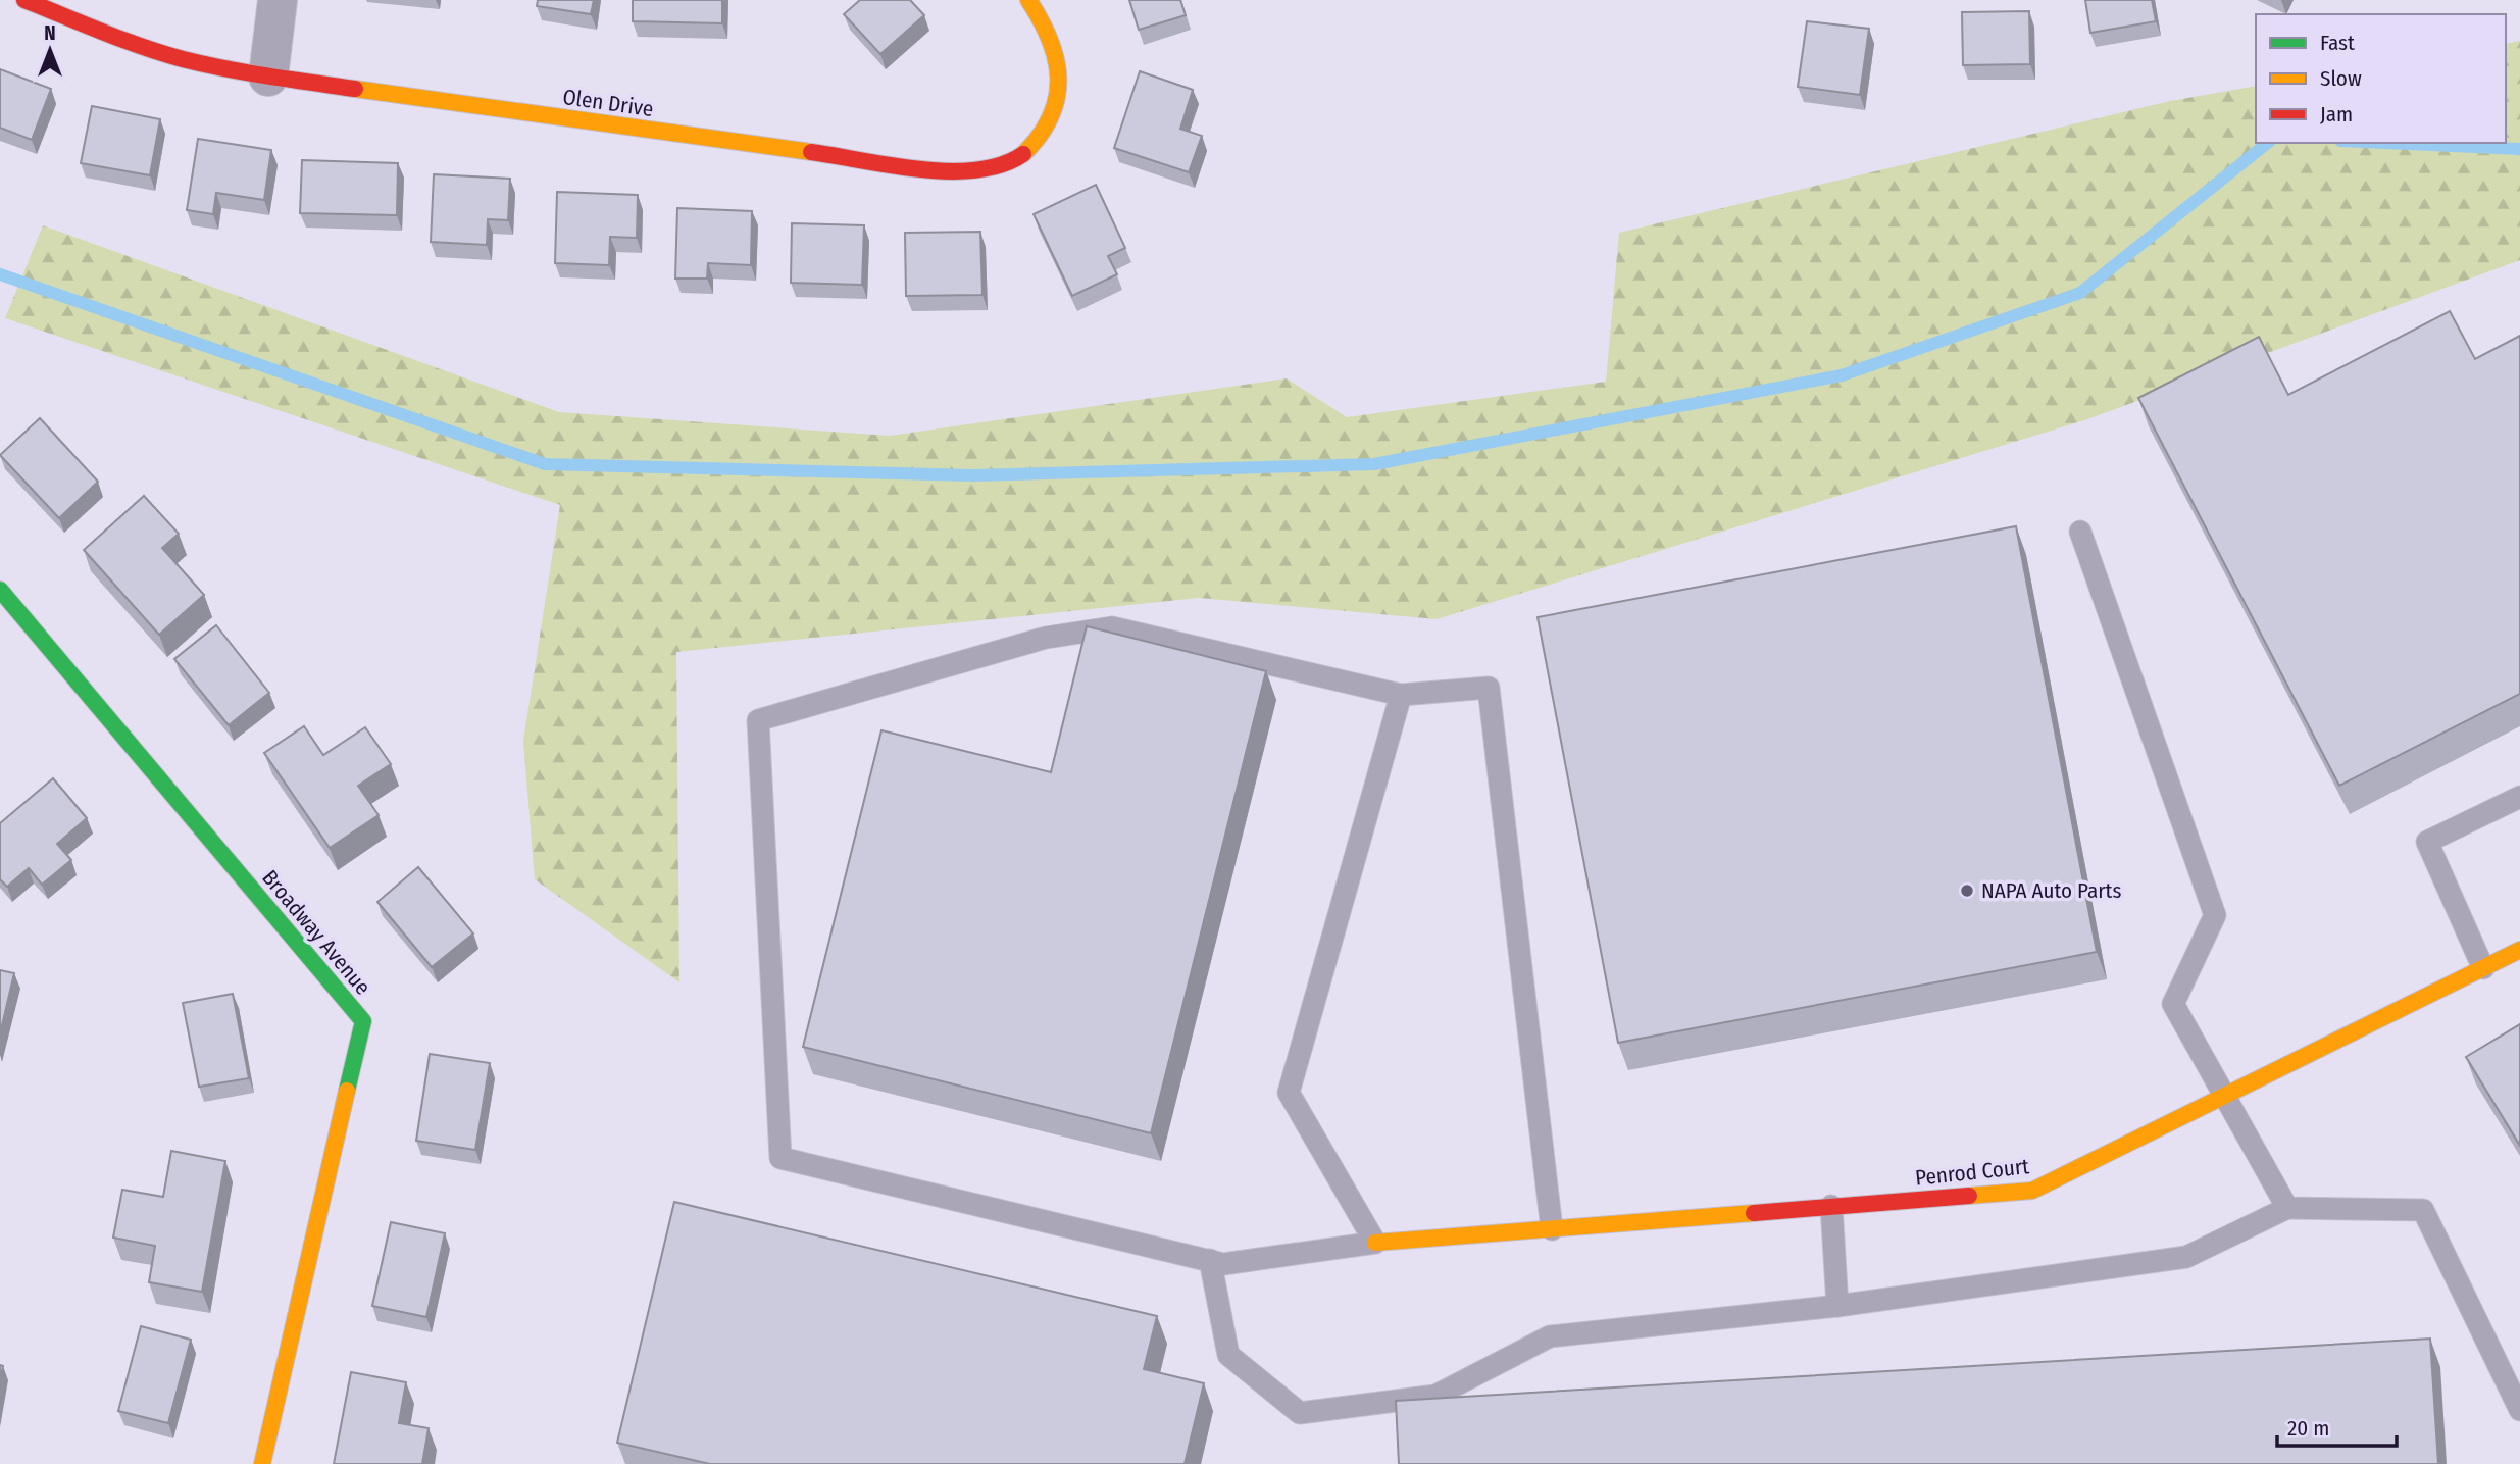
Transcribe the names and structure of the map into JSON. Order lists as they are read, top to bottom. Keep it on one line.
{"streets":{"street":["Olen Drive","Broadway Avenue","Penrod Court"]},"places":["NAPA Auto Parts"],"legend":["Fast","Slow","Jam"],"scale_bar":"20 m","north":"top"}
